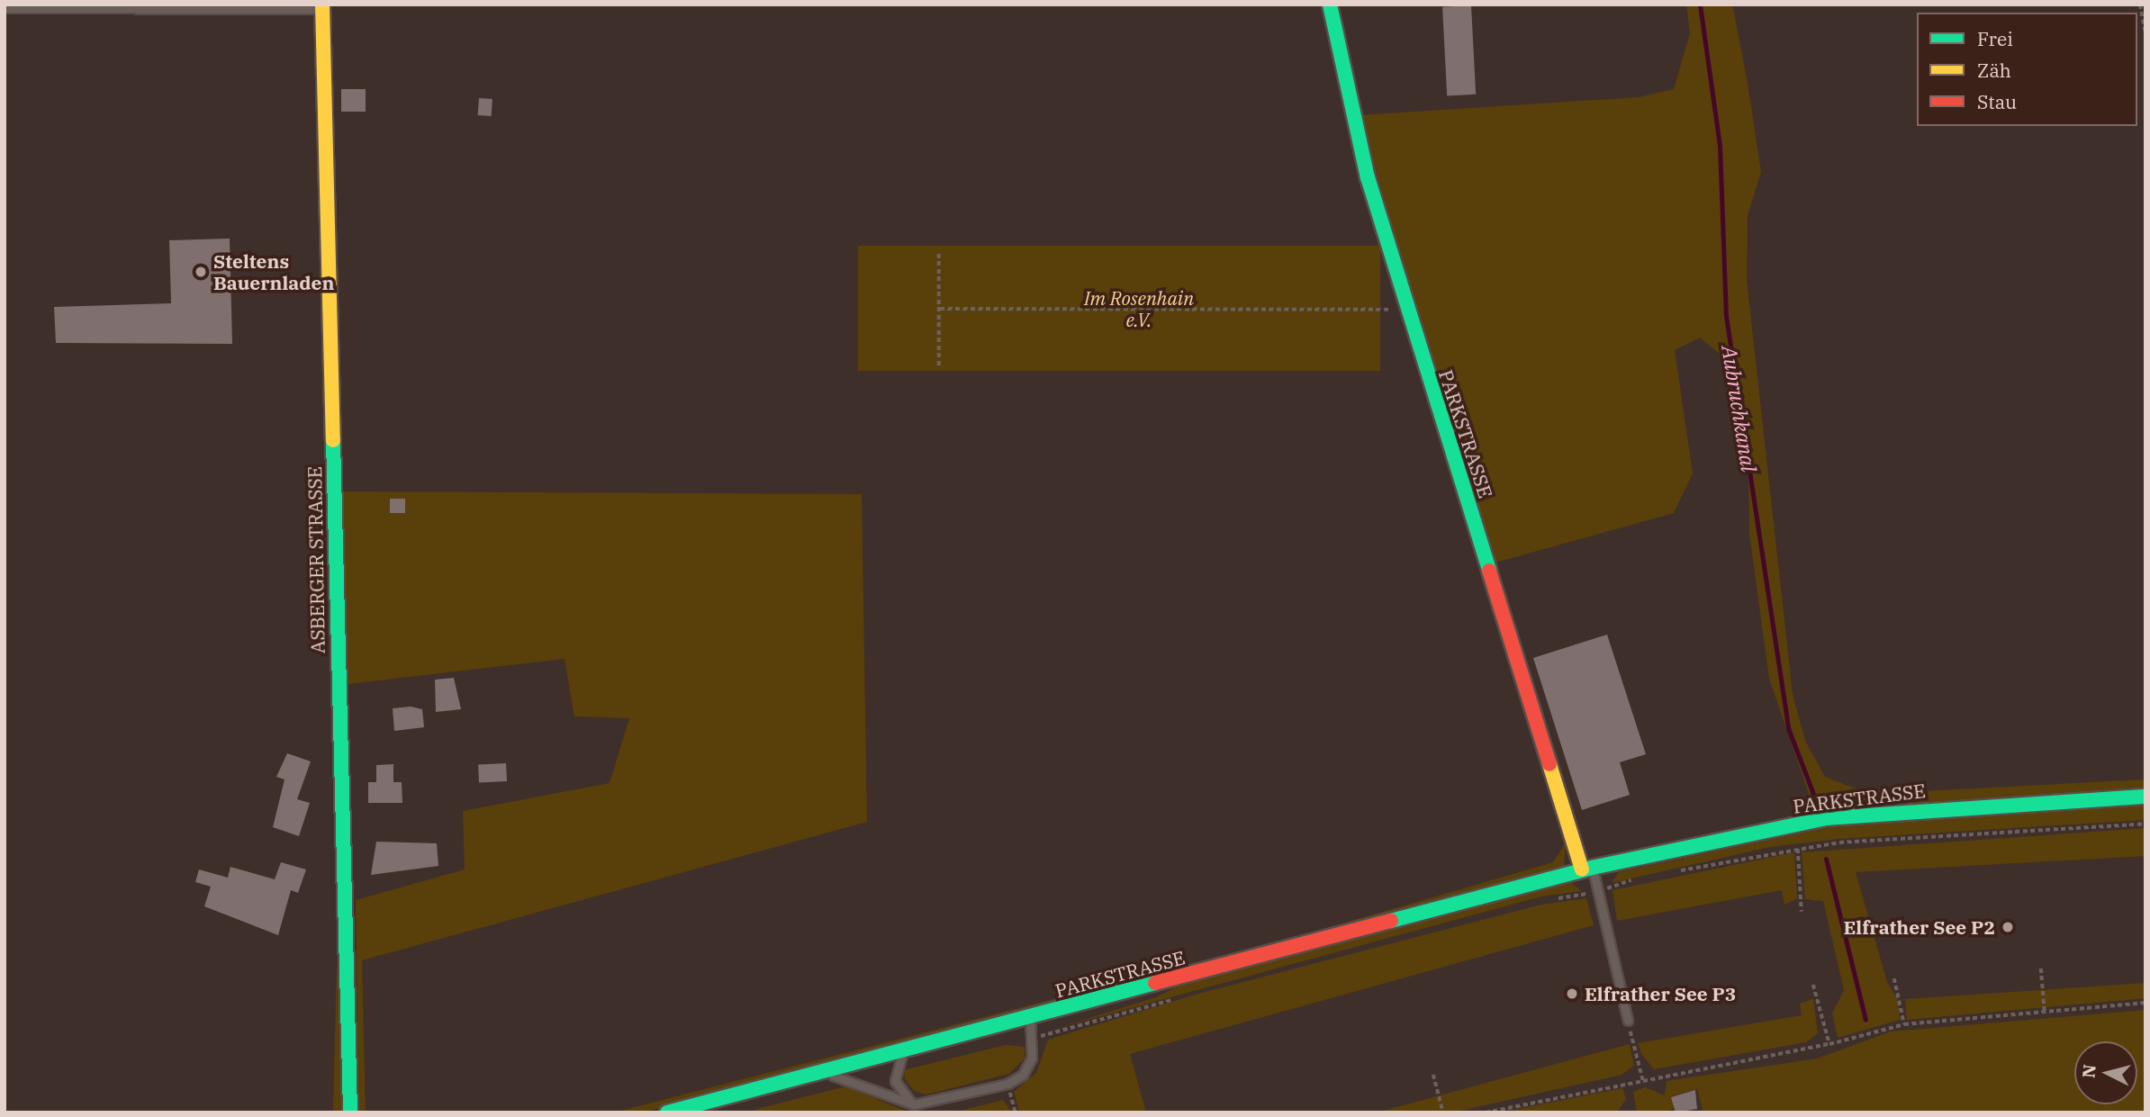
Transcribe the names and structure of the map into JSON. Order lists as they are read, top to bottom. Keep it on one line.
{"streets":{"street":["PARKSTRASSE","ASBERGER STRASSE"]},"water":["Aubruchkanal"],"parks":["Im Rosenhain e.V."],"places":["Steltens Bauernladen","Elfrather See P2","Elfrather See P3"],"legend":["Frei","Zäh","Stau"],"north":"left"}
